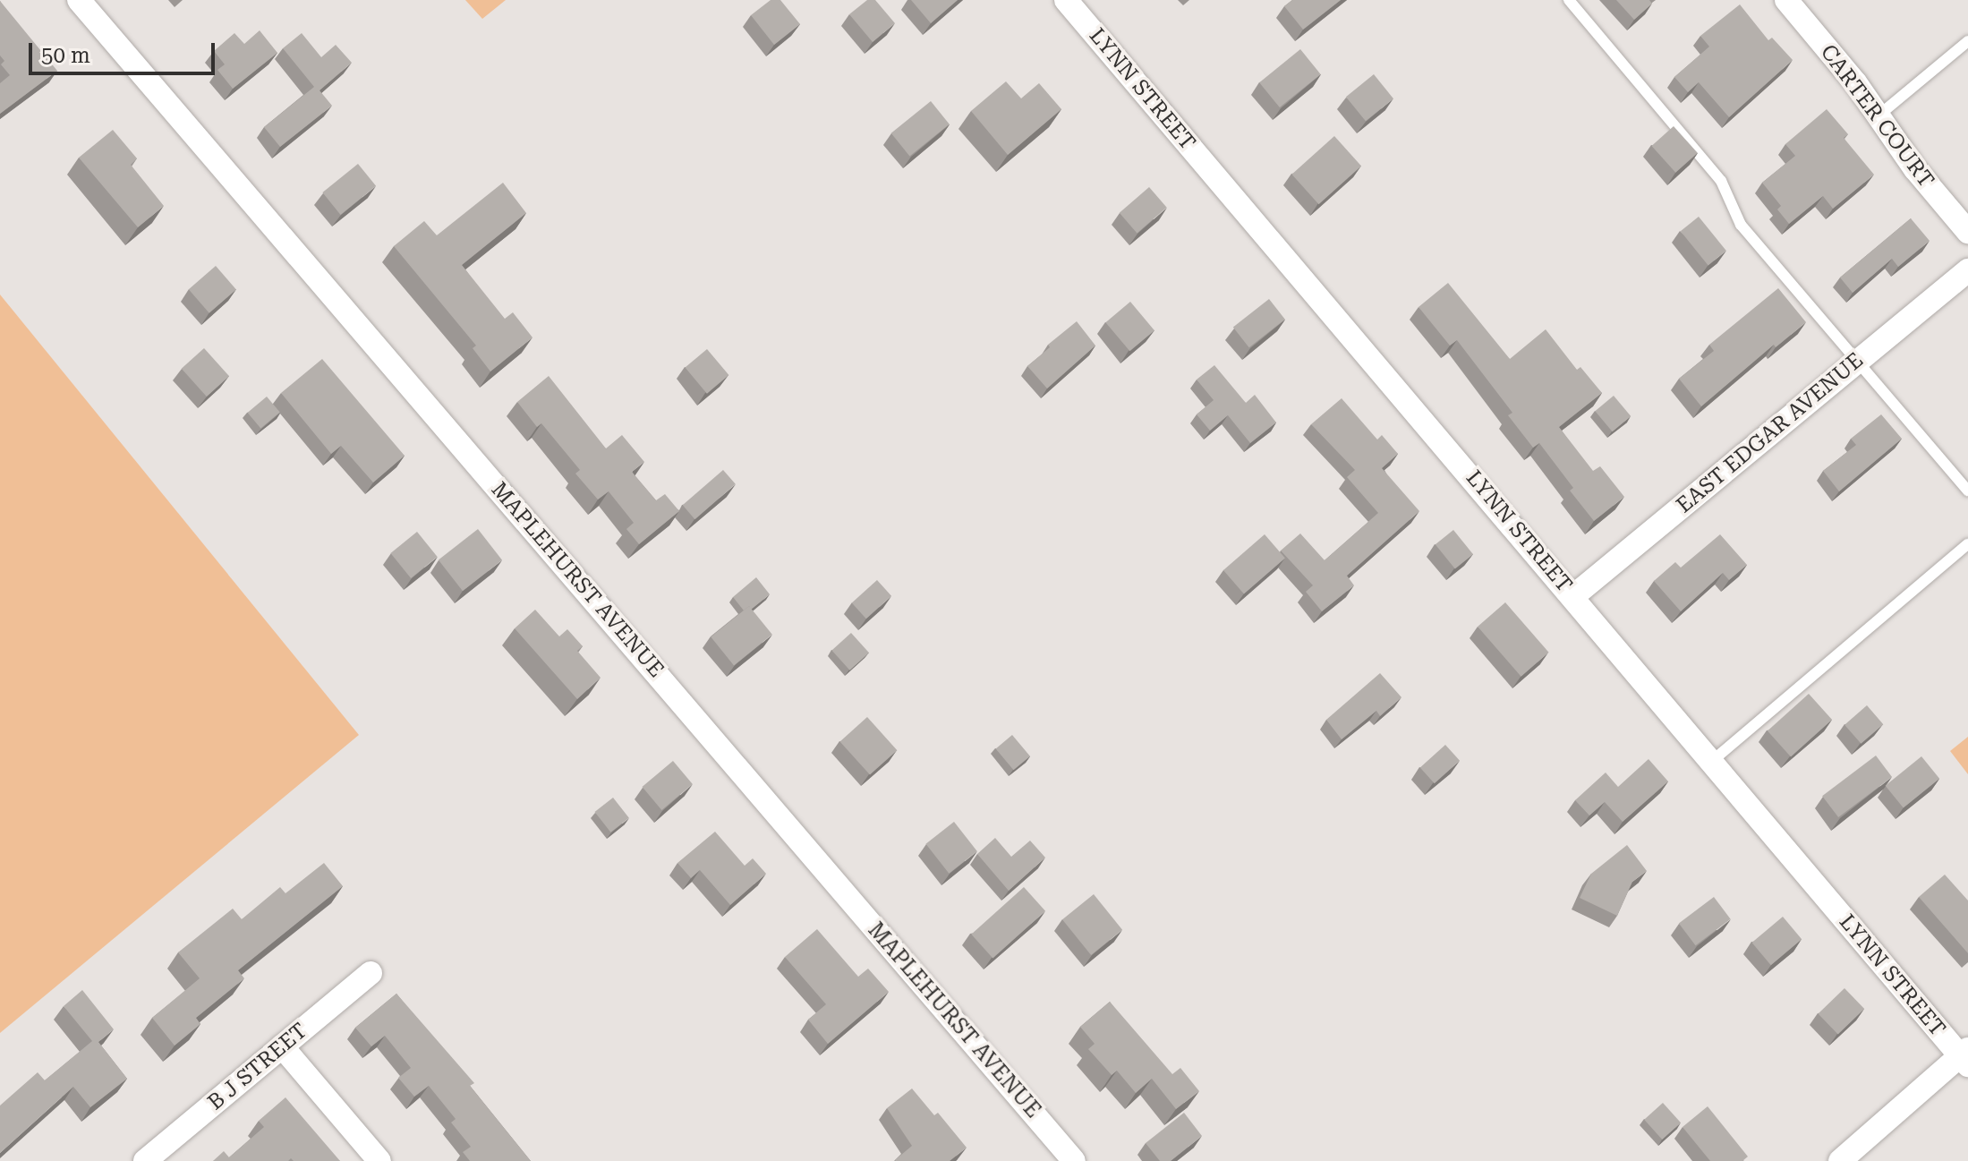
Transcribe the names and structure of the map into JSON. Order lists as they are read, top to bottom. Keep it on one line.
{"streets":{"street":["LYNN STREET","CARTER COURT","EAST EDGAR AVENUE","MAPLEHURST AVENUE","B J STREET"]},"crossings":[["LYNN STREET","EAST EDGAR AVENUE"]],"scale_bar":"50 m"}
